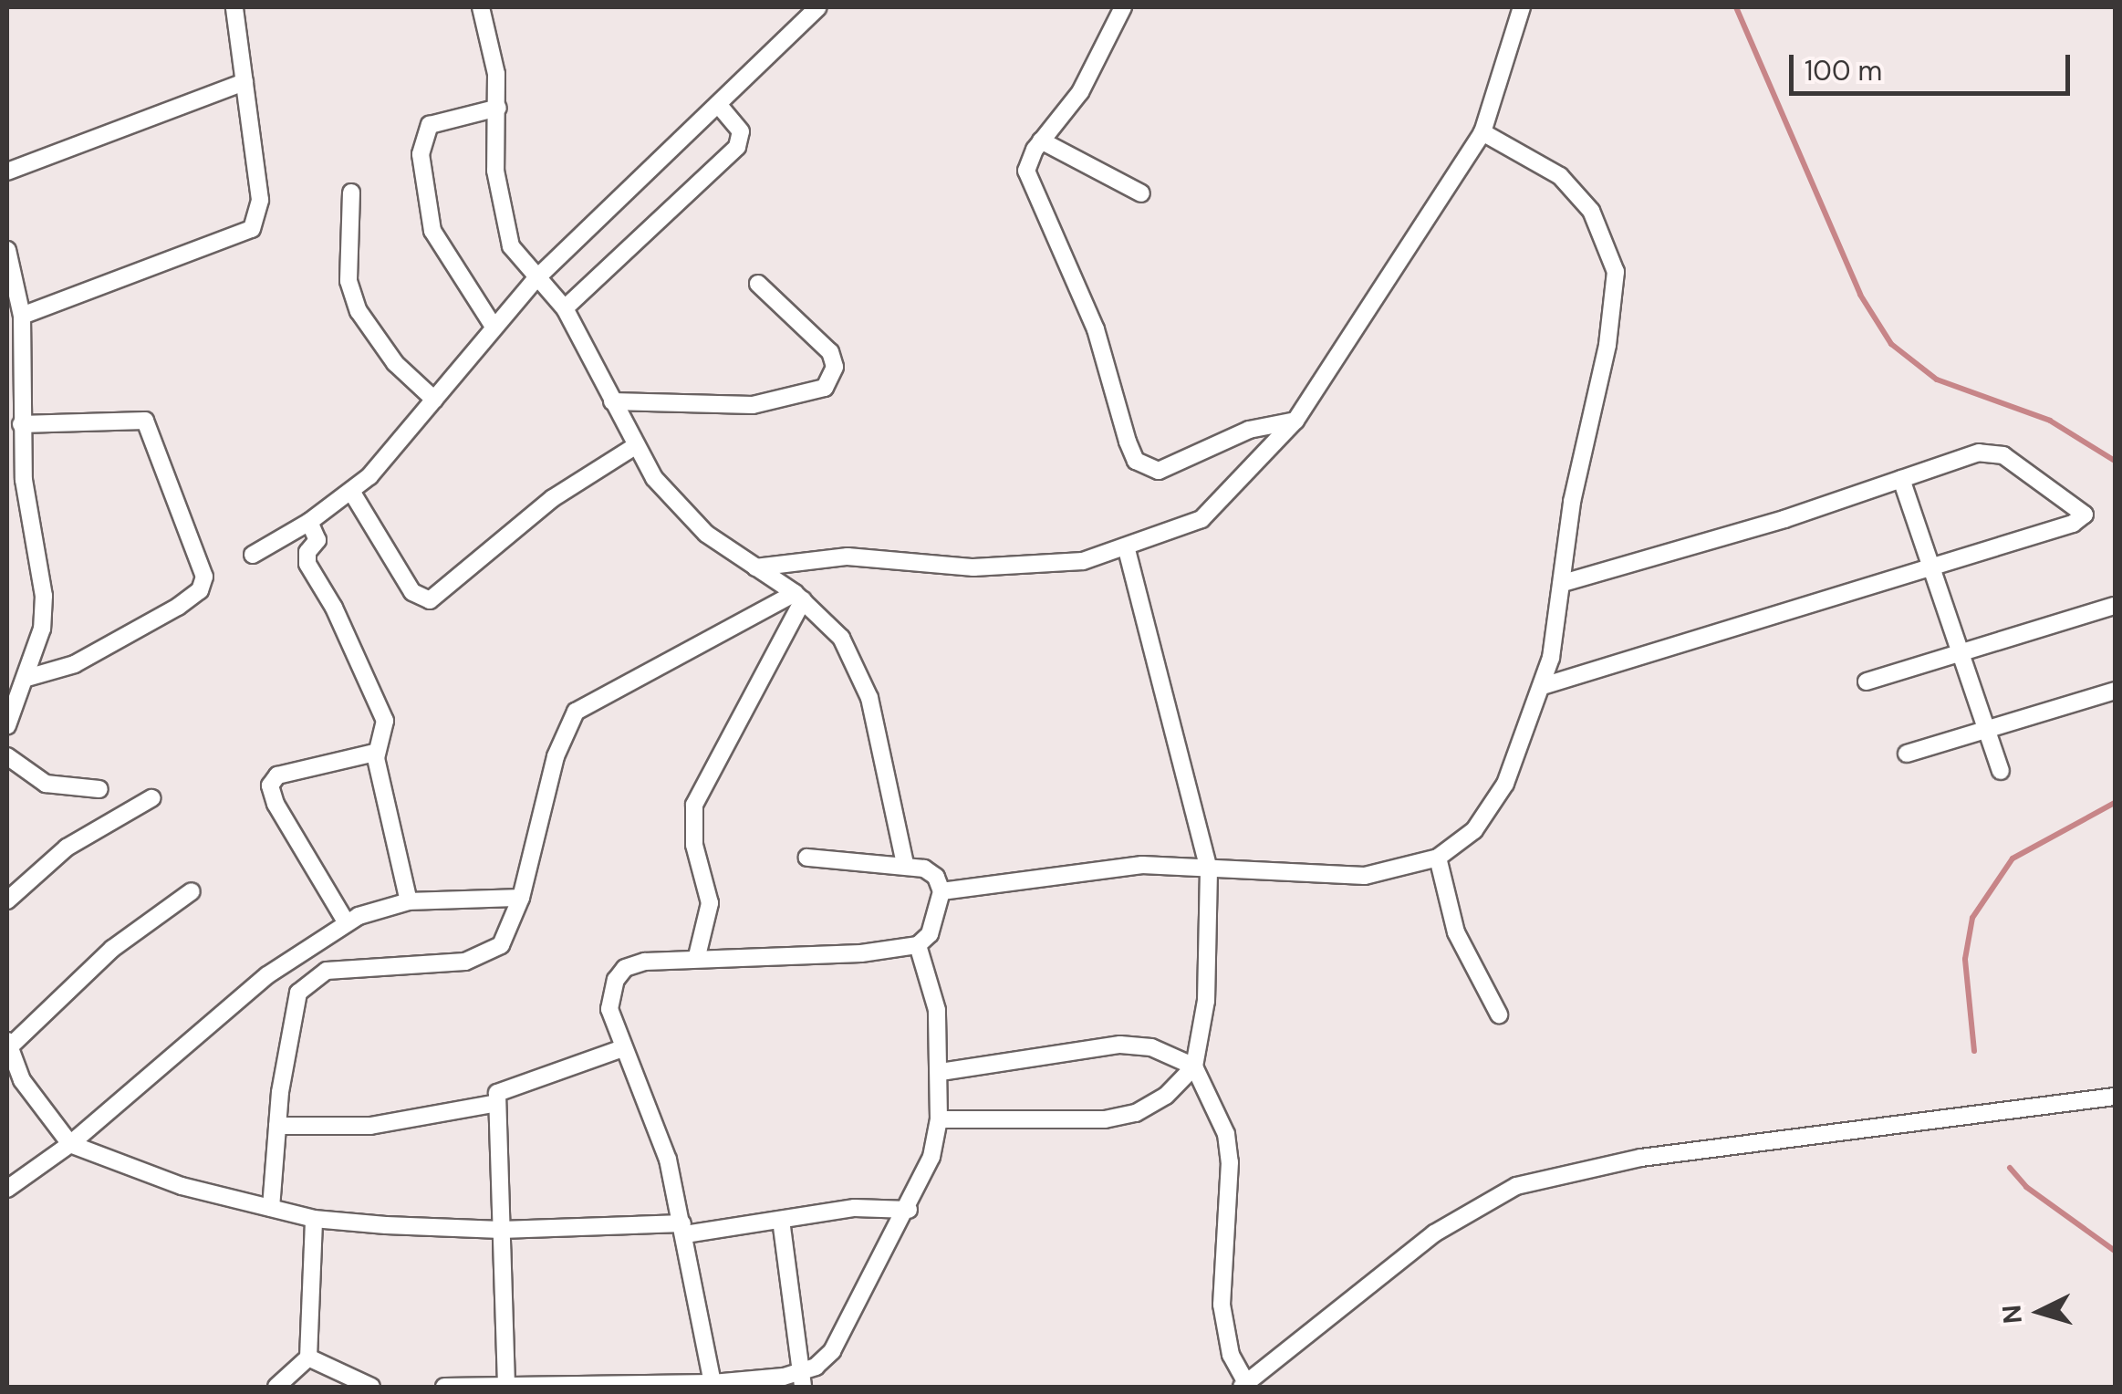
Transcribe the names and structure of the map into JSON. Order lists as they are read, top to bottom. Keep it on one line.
{"scale_bar":"100 m","north":"left"}
